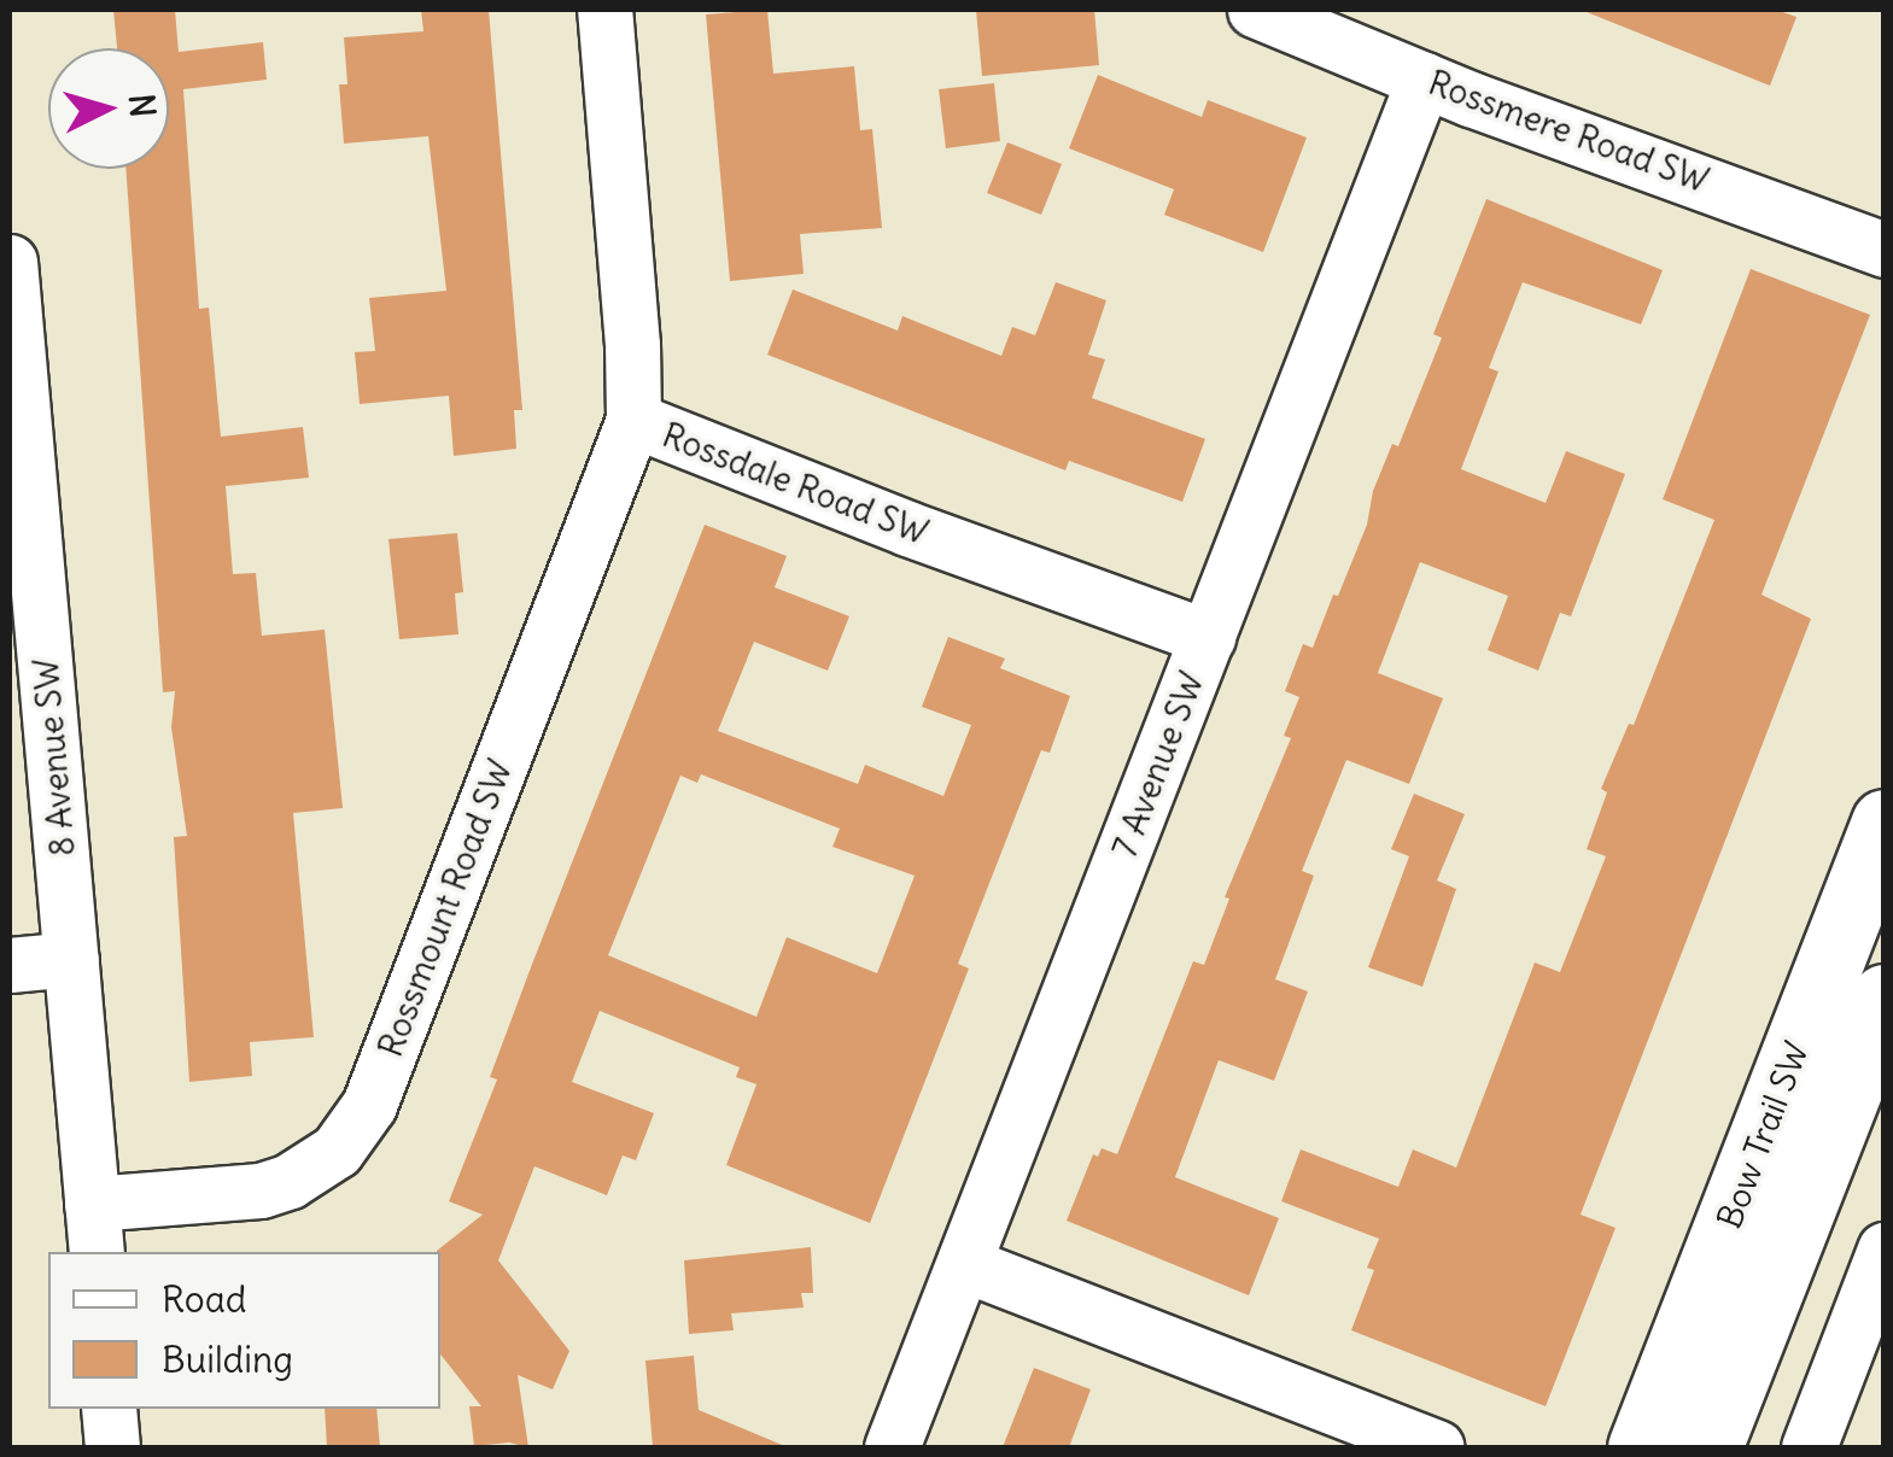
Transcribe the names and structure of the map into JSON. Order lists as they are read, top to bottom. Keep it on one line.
{"streets":{"main road":["Bow Trail SW"],"street":["Rossmere Road SW","Rossdale Road SW","8 Avenue SW","7 Avenue SW","Rossmount Road SW"]},"crossings":[["Rossmere Road SW","7 Avenue SW"],["Rossdale Road SW","7 Avenue SW"],["Rossdale Road SW","Rossmount Road SW"],["8 Avenue SW","Rossmount Road SW"]],"legend":["Road","Building"],"north":"right"}
